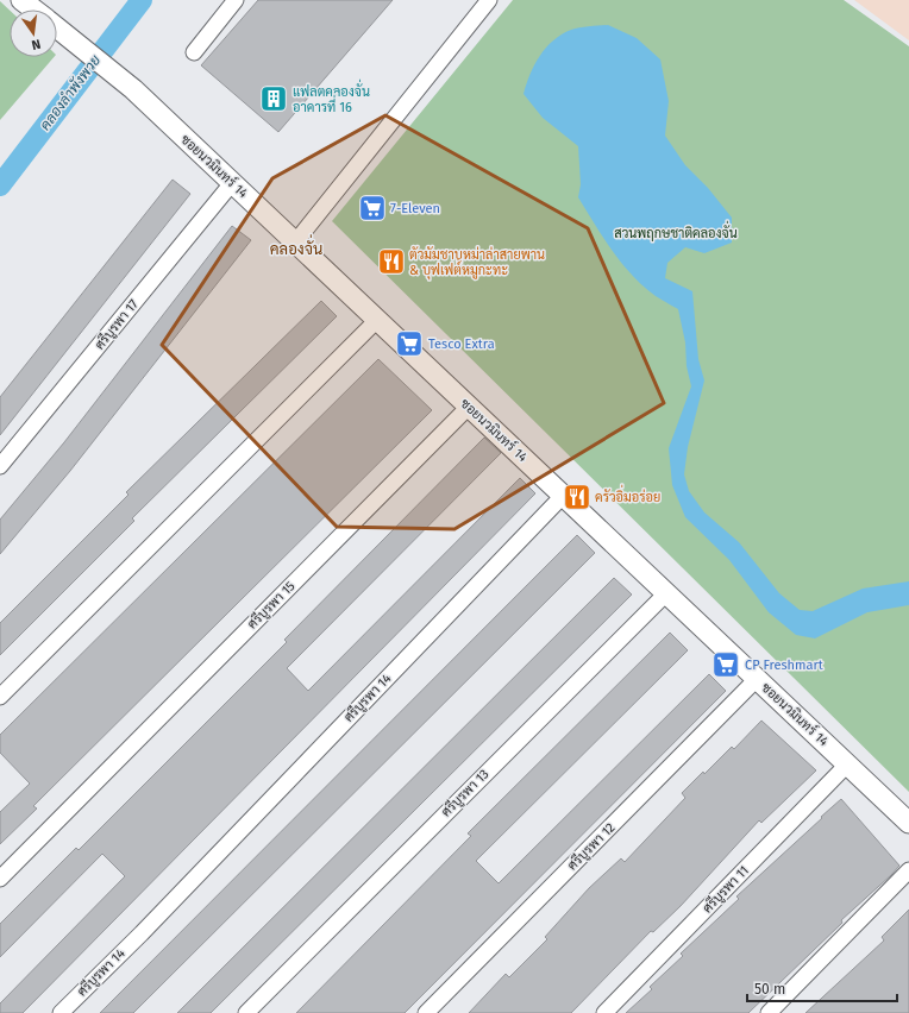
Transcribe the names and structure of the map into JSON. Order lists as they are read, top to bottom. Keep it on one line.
{"streets":{"street":["ซอยนวมินทร์ 14","ศรีบูรพา 17","ศรีบูรพา 15","ศรีบูรพา 14","ศรีบูรพา 13","ศรีบูรพา 12","ศรีบูรพา 11"]},"crossings":[["ซอยนวมินทร์ 14","ศรีบูรพา 17"],["ซอยนวมินทร์ 14","ศรีบูรพา 15"],["ซอยนวมินทร์ 14","ศรีบูรพา 14"],["ซอยนวมินทร์ 14","ศรีบูรพา 13"],["ซอยนวมินทร์ 14","ศรีบูรพา 12"],["ซอยนวมินทร์ 14","ศรีบูรพา 11"]],"districts":["คลองจั่น"],"water":["คลองลำพังพวย"],"parks":["สวนพฤกษชาติคลองจั่น"],"places":{"building":["แฟลตคลองจั่น อาคารที่ 16"],"supermarket":["7-Eleven","Tesco Extra","CP Freshmart"],"restaurant":["ตัวมัมชาบูหม่าล่าสายพาน & บุฟเฟต์หมูกะทะ","ครัวอิ่มอร่อย"]},"scale_bar":"50 m","north":"bottom"}
